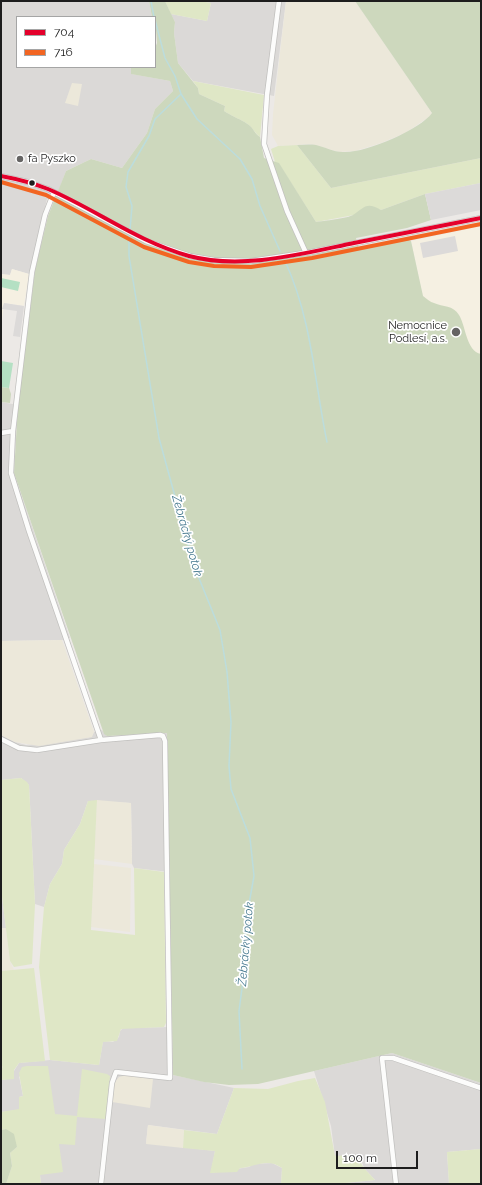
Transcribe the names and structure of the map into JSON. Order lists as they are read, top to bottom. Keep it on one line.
{"water":["Žebrácký potok"],"places":["fa Pyszko","Nemocnice Podlesí, a.s."],"lines":["transit line 704","transit line 716"],"legend":["704","716"],"scale_bar":"100 m"}
